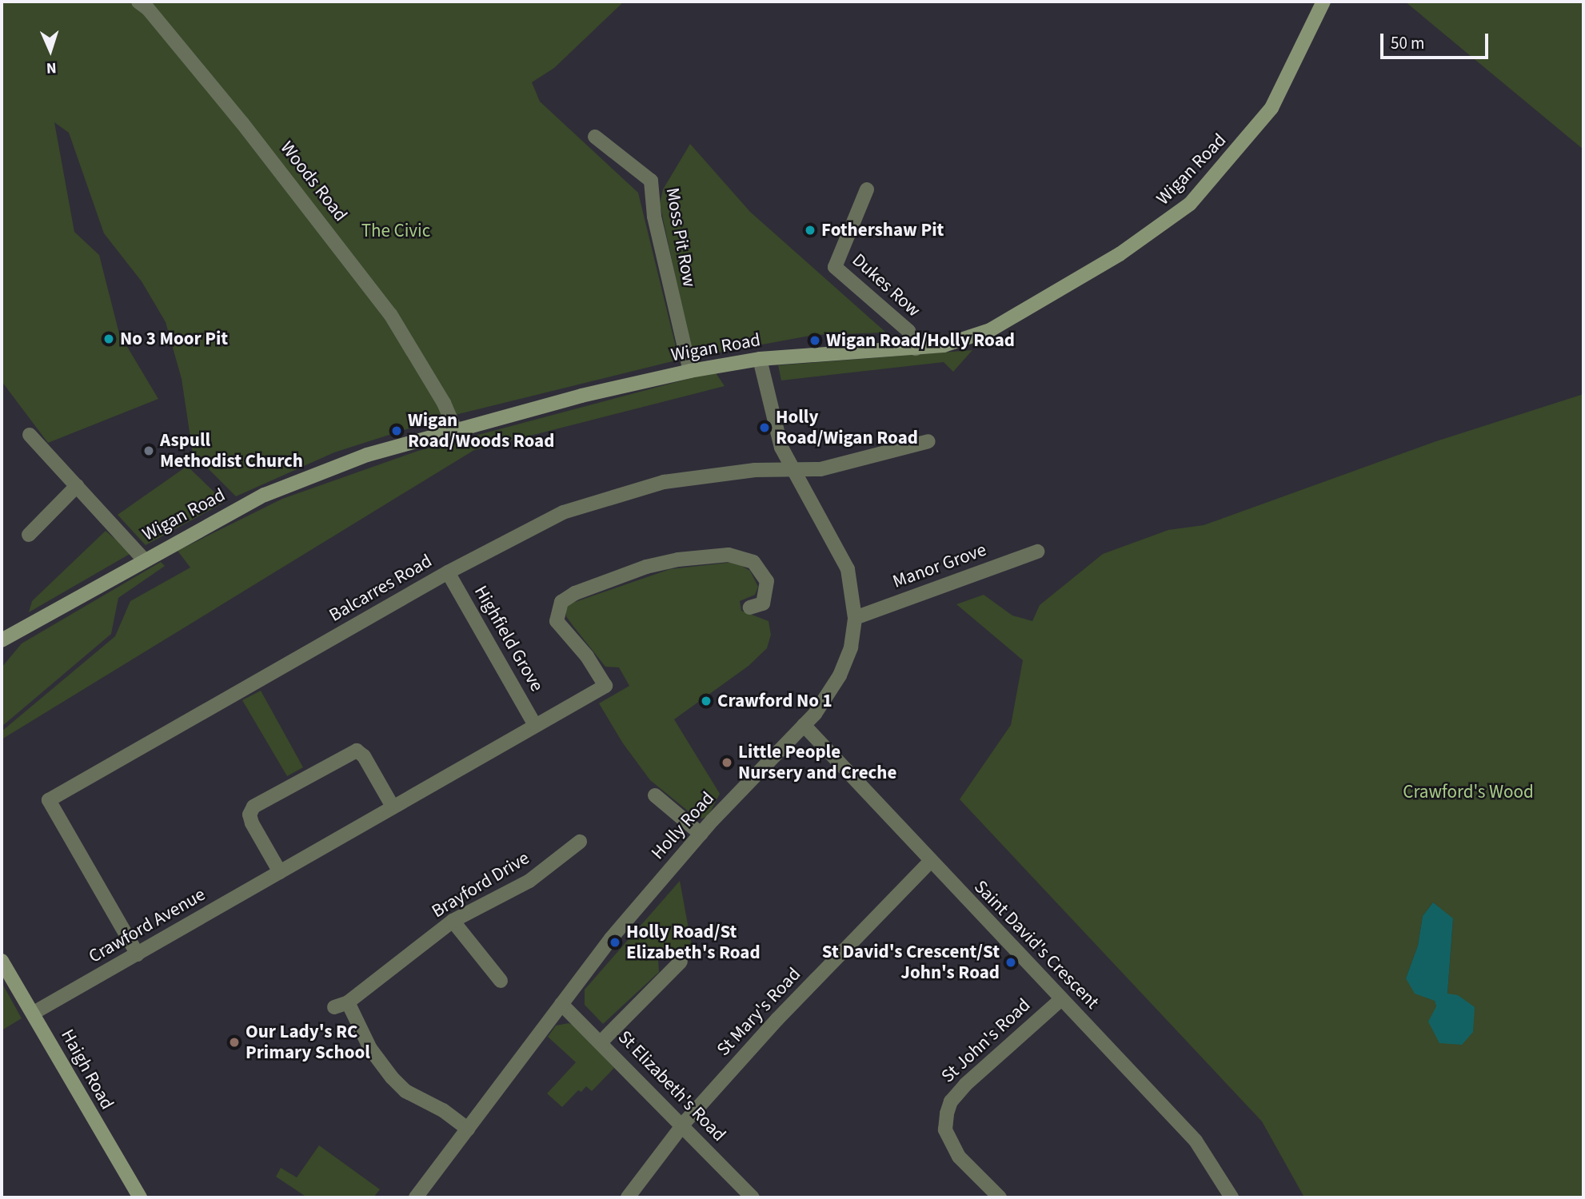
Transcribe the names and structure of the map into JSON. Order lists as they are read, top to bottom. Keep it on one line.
{"streets":{"main road":["Wigan Road","Haigh Road"],"street":["Woods Road","Moss Pit Row","Dukes Row","Manor Grove","Balcarres Road","Highfield Grove","Holly Road","Brayford Drive","Crawford Avenue","Saint David's Crescent","St Mary's Road","St John's Road","St Elizabeth's Road"]},"crossings":[["Wigan Road","Woods Road"],["Wigan Road","Moss Pit Row"],["Wigan Road","Dukes Row"],["Wigan Road","Holly Road"],["Manor Grove","Holly Road"],["Balcarres Road","Highfield Grove"],["Balcarres Road","Holly Road"],["Balcarres Road","Crawford Avenue"],["Highfield Grove","Crawford Avenue"],["Holly Road","Saint David's Crescent"],["Holly Road","St Elizabeth's Road"],["Crawford Avenue","Haigh Road"],["Saint David's Crescent","St Mary's Road"],["Saint David's Crescent","St John's Road"],["St Mary's Road","St Elizabeth's Road"]],"parks":["The Civic","Crawford's Wood"],"places":["Fothershaw Pit","No 3 Moor Pit","Wigan Road/Holly Road","Holly Road/Wigan Road","Wigan Road/Woods Road","Aspull Methodist Church","Crawford No 1","Little People Nursery and Creche","Holly Road/St Elizabeth's Road","St David's Crescent/St John's Road","Our Lady's RC Primary School"],"scale_bar":"50 m","north":"bottom"}
